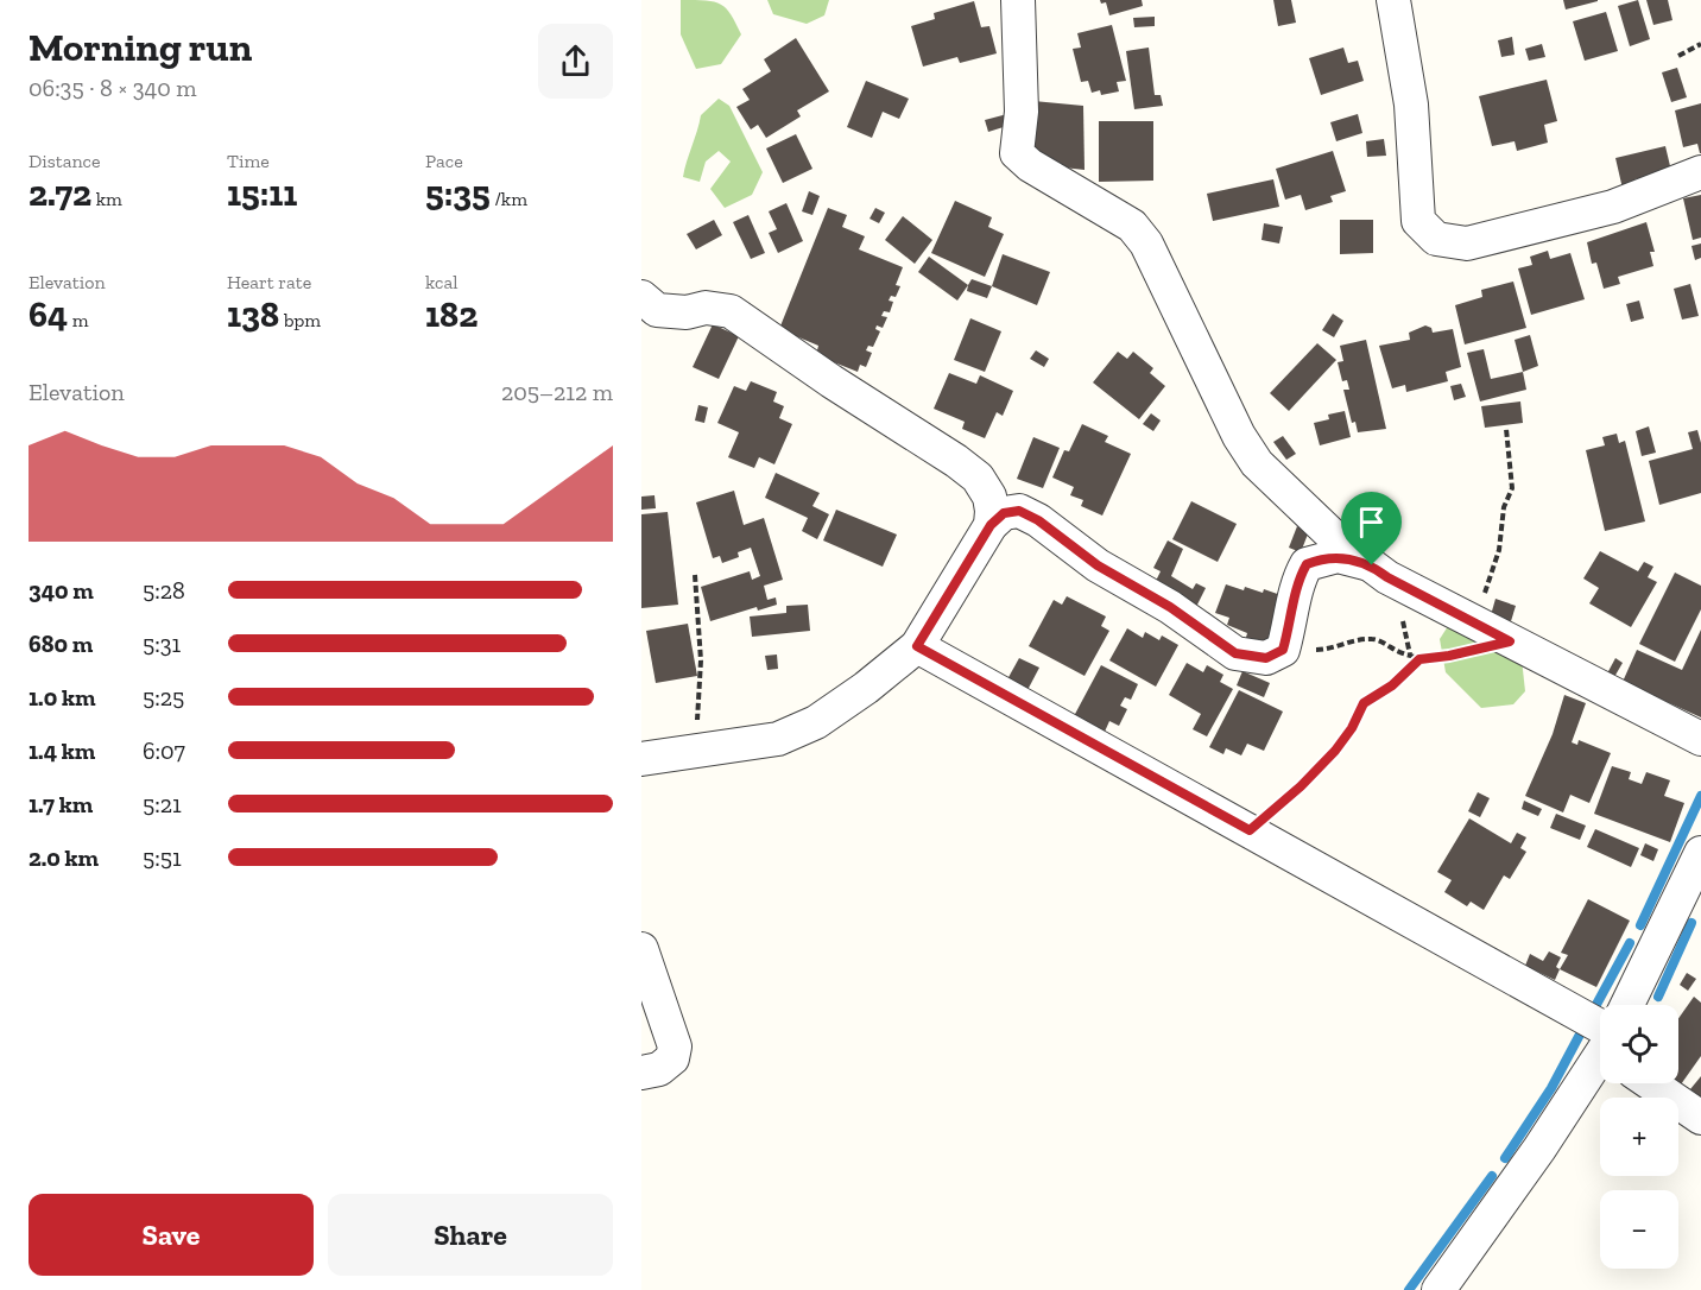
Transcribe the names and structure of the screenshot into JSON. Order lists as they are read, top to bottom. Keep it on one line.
{"page":{"heading":["Morning run","06:35 · 8 × 340 m"],"stats":[["Distance","2.72 km"],["Time","15:11"],["Pace","5:35 /km"],["Elevation","64 m"],["Heart rate","138 bpm"],["kcal","182"]],"chart":["Elevation","205–212 m"],"list":[{"name":"340 m","note":"5:28"},{"name":"680 m","note":"5:31"},{"name":"1.0 km","note":"5:25"},{"name":"1.4 km","note":"6:07"},{"name":"1.7 km","note":"5:21"},{"name":"2.0 km","note":"5:51"}],"map_buttons":["+","−"],"buttons":["Save","Share"]}}
